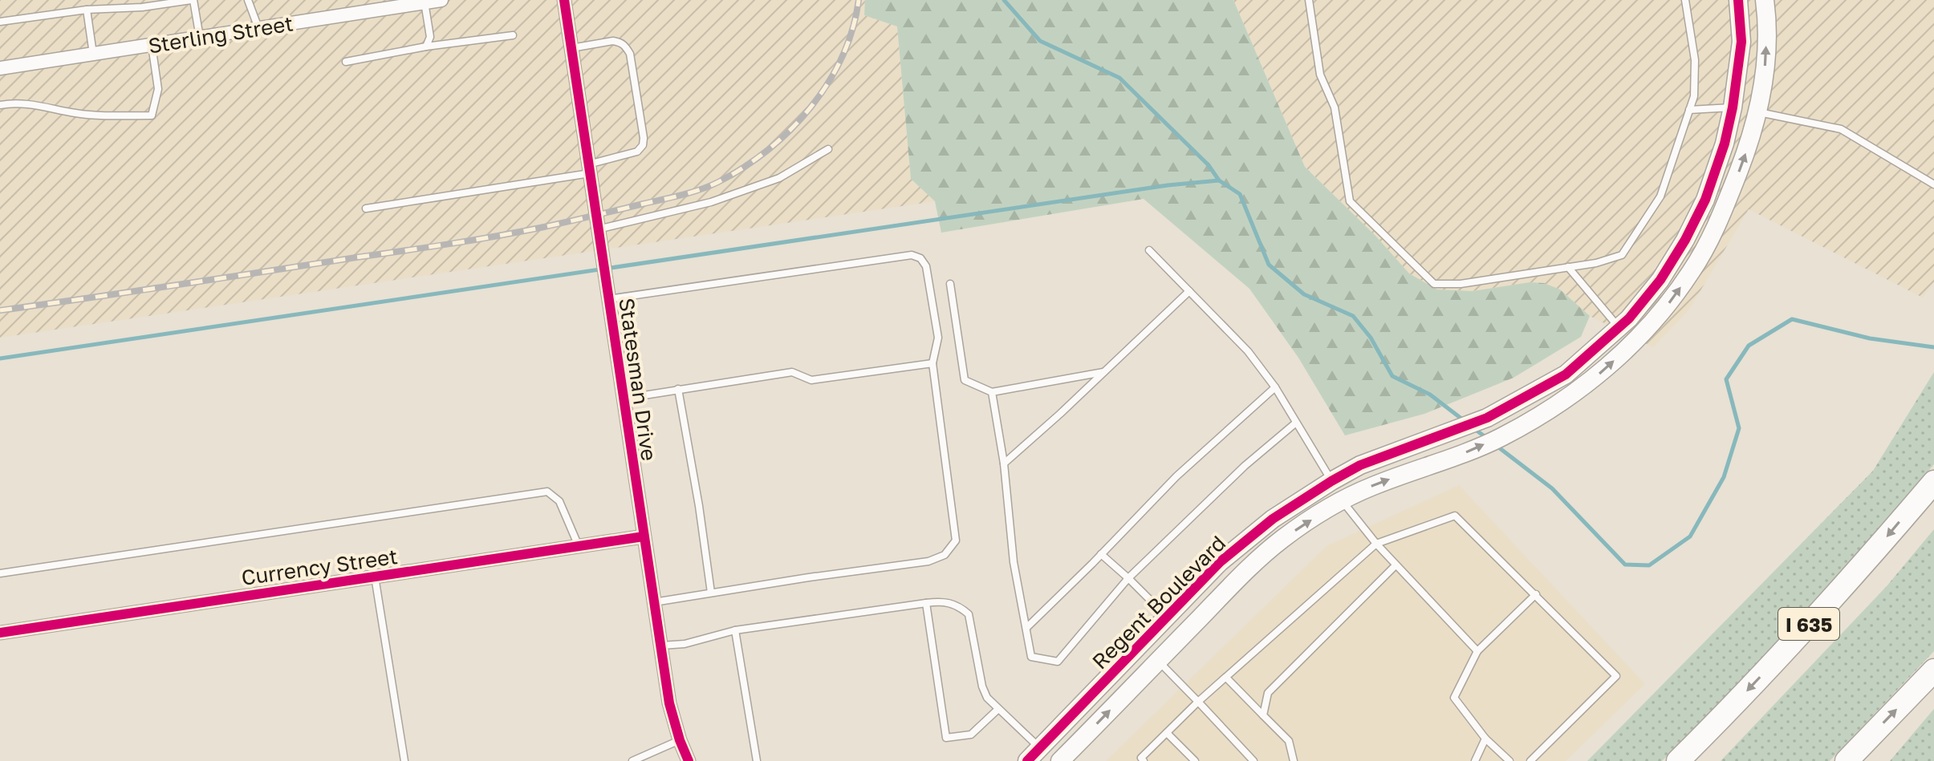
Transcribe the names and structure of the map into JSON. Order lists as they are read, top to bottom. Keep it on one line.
{"streets":{"highway":["I 635"],"street":["Sterling Street","Statesman Drive","Currency Street","Regent Boulevard"]},"crossings":[["Statesman Drive","Currency Street"]]}
